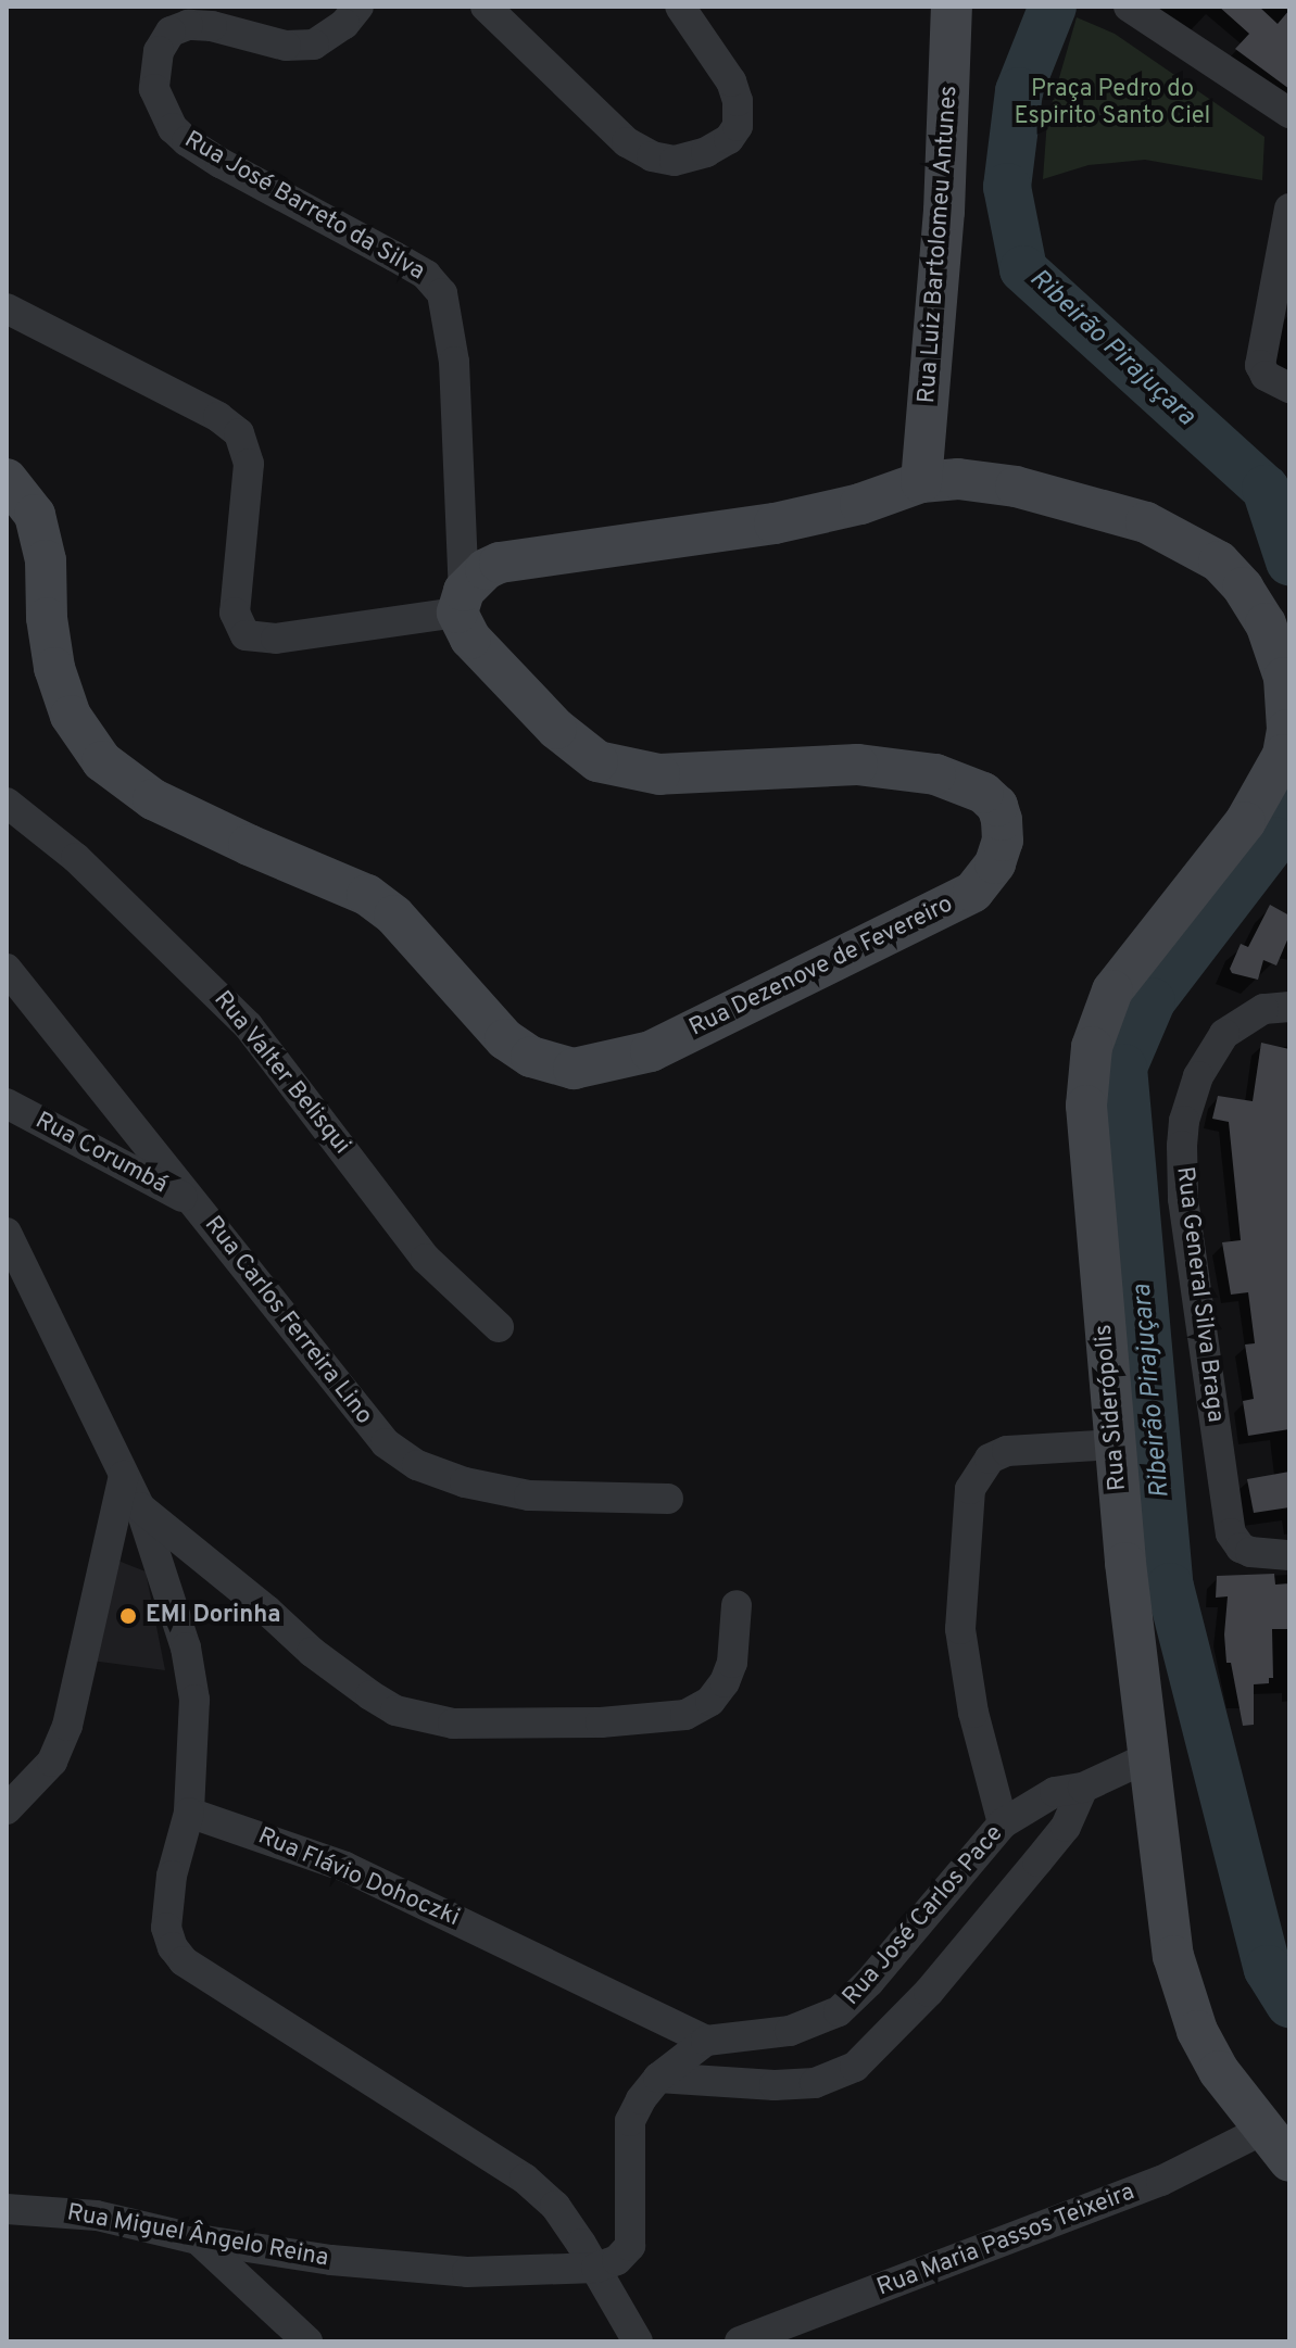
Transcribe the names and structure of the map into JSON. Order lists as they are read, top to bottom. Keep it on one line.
{"streets":{"street":["Rua José Barreto da Silva","Rua Luiz Bartolomeu Antunes","Rua Dezenove de Fevereiro","Rua Valter Belisqui","Rua Corumbá","Rua General Silva Braga","Rua Carlos Ferreira Lino","Rua Siderópolis","Rua Flávio Dohoczki","Rua José Carlos Pace","Rua Miguel Ângelo Reina","Rua Maria Passos Teixeira"]},"crossings":[["Rua José Barreto da Silva","Rua Dezenove de Fevereiro"],["Rua Corumbá","Rua Carlos Ferreira Lino"],["Rua Siderópolis","Rua José Carlos Pace"],["Rua Siderópolis","Rua Maria Passos Teixeira"],["Rua Flávio Dohoczki","Rua José Carlos Pace"]],"water":["Ribeirão Pirajuçara"],"parks":["Praça Pedro do Espirito Santo Ciel"],"places":["EMI Dorinha"]}
